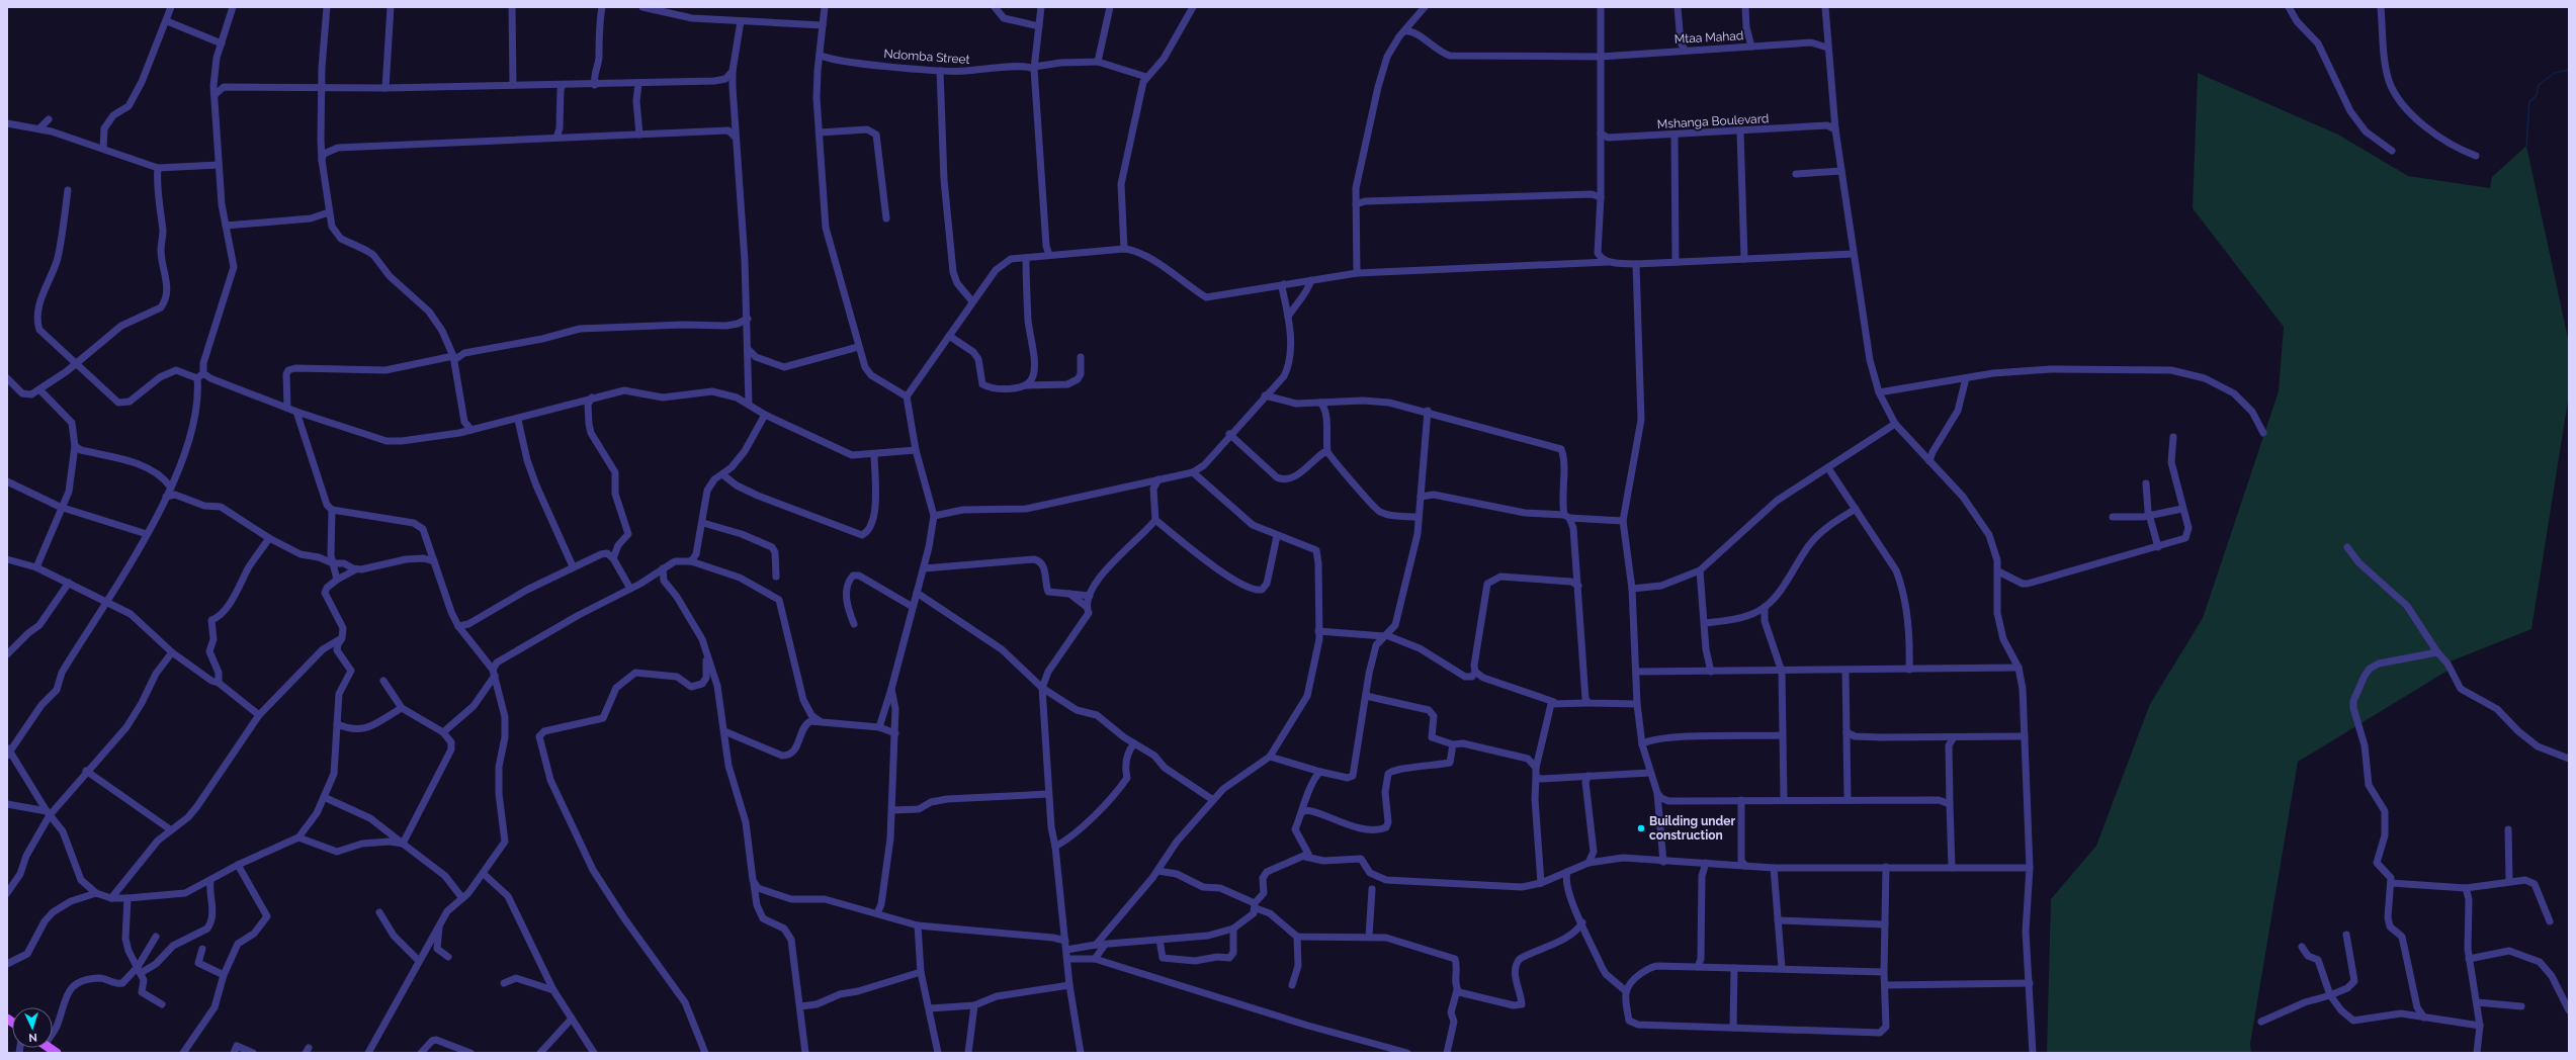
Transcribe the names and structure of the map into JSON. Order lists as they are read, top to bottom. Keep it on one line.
{"streets":{"street":["Mtaa Mahad","Ndomba Street","Mshanga Boulevard"]},"places":["Building under construction"],"north":"bottom"}
